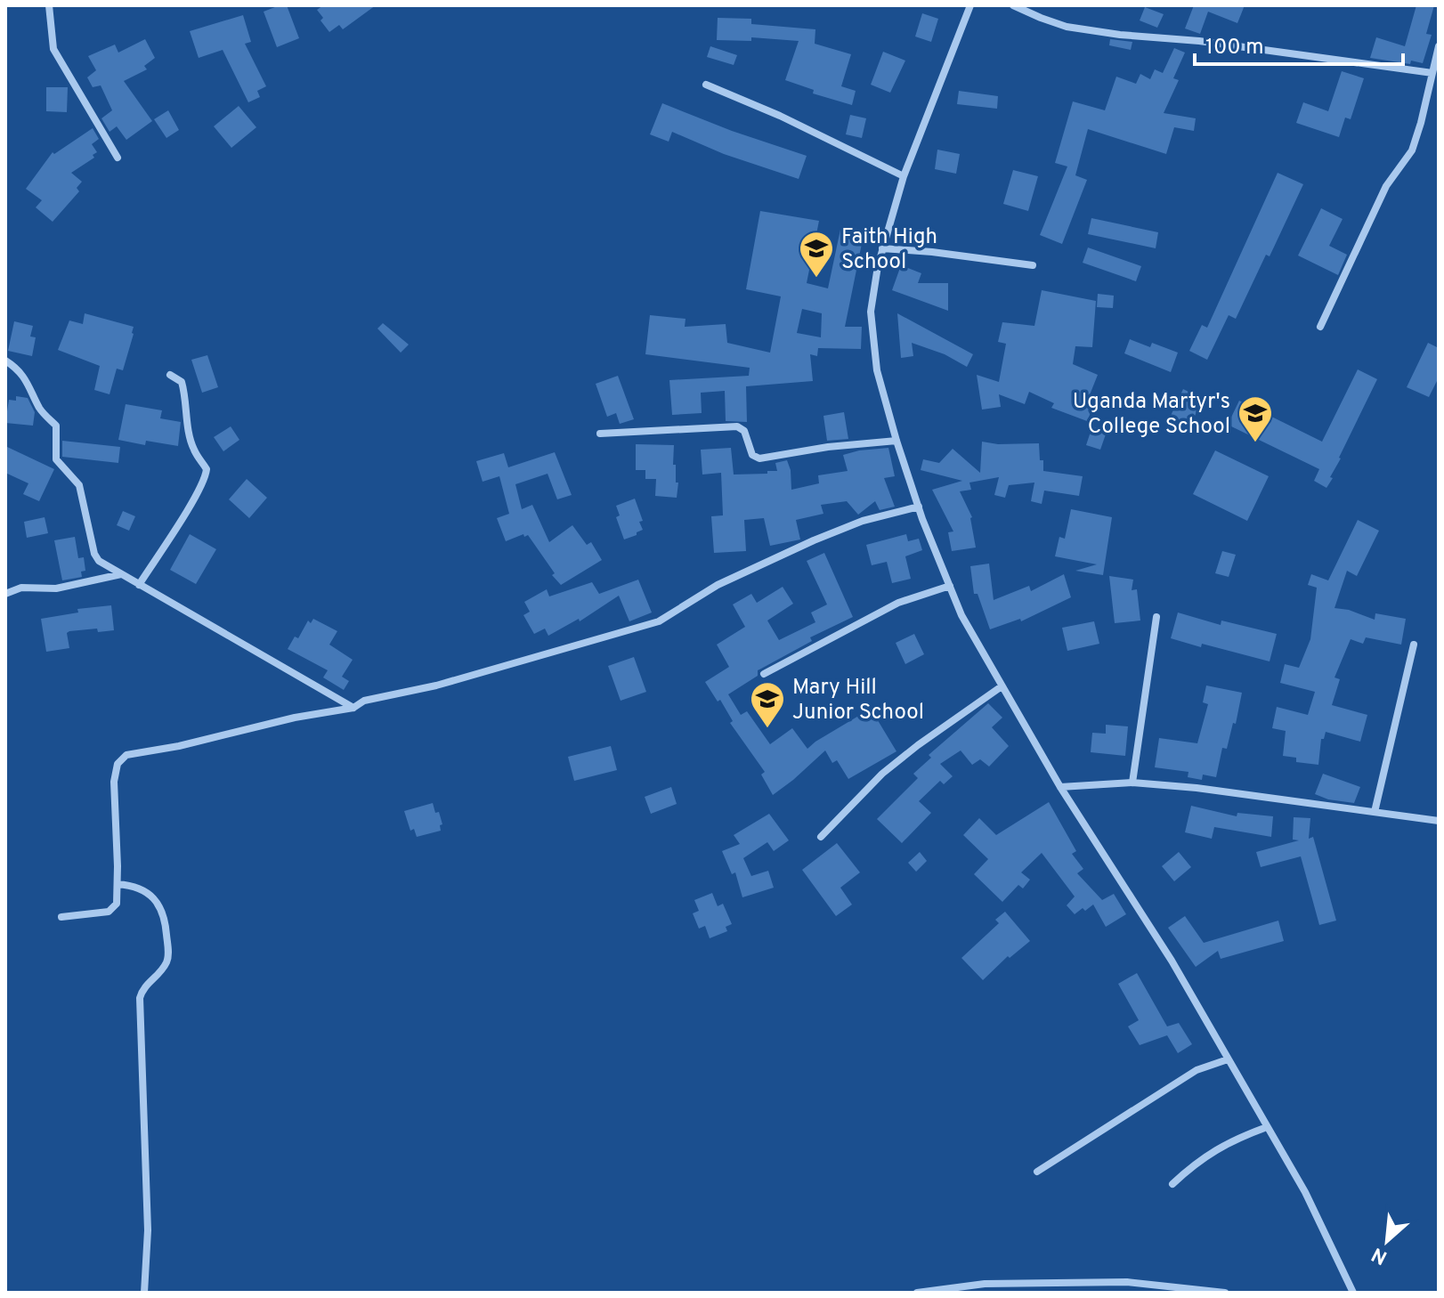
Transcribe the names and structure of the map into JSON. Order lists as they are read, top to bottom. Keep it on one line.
{"places":{"school or university":["Faith High School","Uganda Martyr's College School","Mary Hill Junior School"]},"scale_bar":"100 m","north":"bottom left"}
